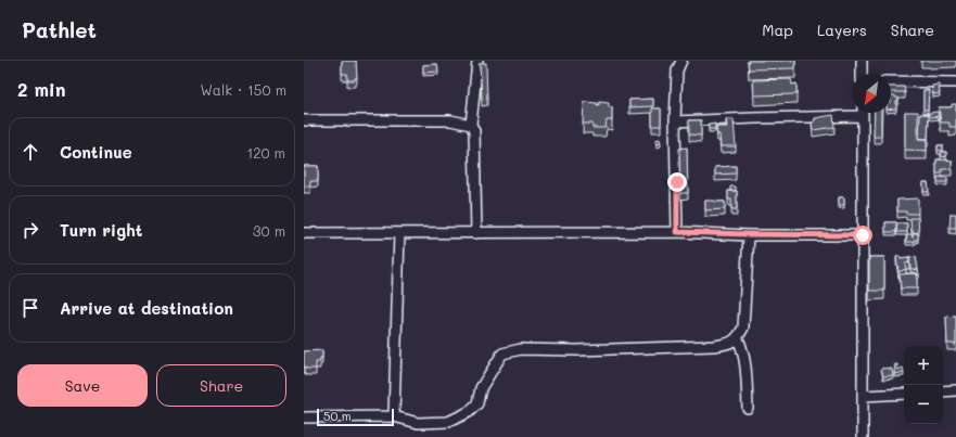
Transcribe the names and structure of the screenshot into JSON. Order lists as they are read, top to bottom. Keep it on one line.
{"scale_bar":"50 m","north":"bottom left","page":{"header":"Pathlet","nav":["Map","Layers","Share"],"heading":["2 min","Walk · 150 m"],"list":[["Continue","120 m"],["Turn right","30 m"],"Arrive at destination"],"map_buttons":["+","−"],"buttons":["Save","Share"],"scale":"50 m"}}
